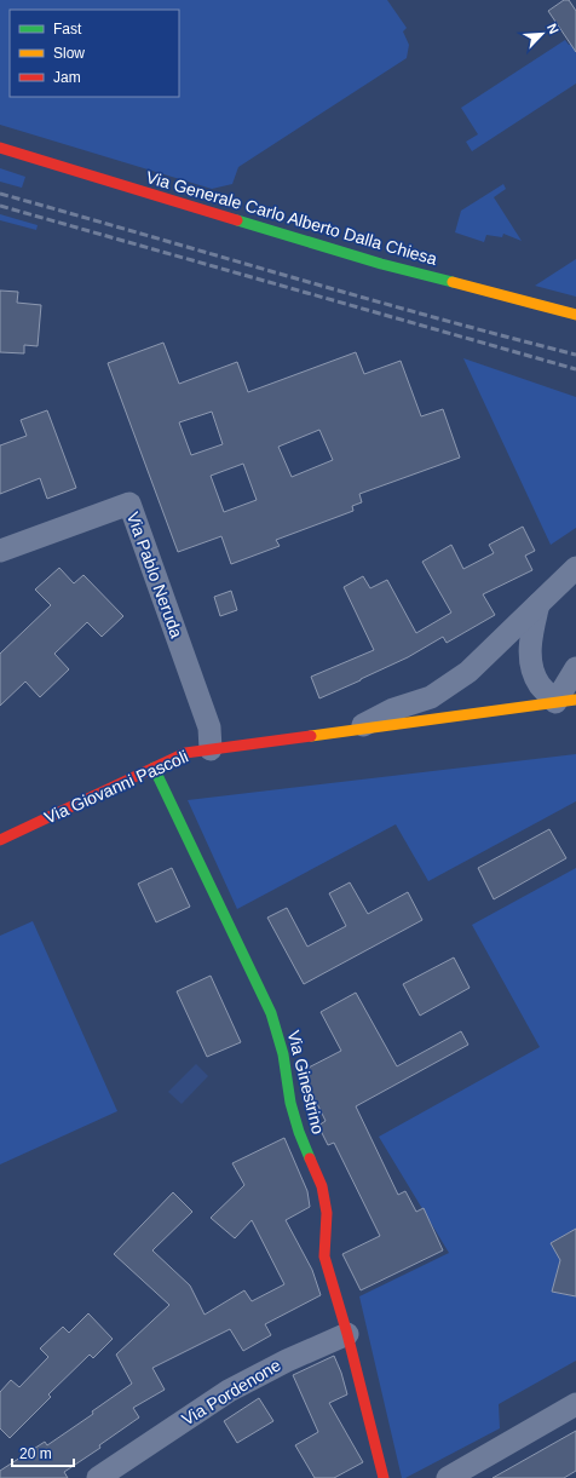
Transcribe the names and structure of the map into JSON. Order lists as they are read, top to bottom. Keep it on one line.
{"streets":{"street":["Via Generale Carlo Alberto Dalla Chiesa","Via Pablo Neruda","Via Giovanni Pascoli","Via Ginestrino","Via Pordenone"]},"crossings":[["Via Pablo Neruda","Via Giovanni Pascoli"],["Via Giovanni Pascoli","Via Ginestrino"],["Via Ginestrino","Via Pordenone"]],"legend":["Fast","Slow","Jam"],"scale_bar":"20 m","north":"top right"}
